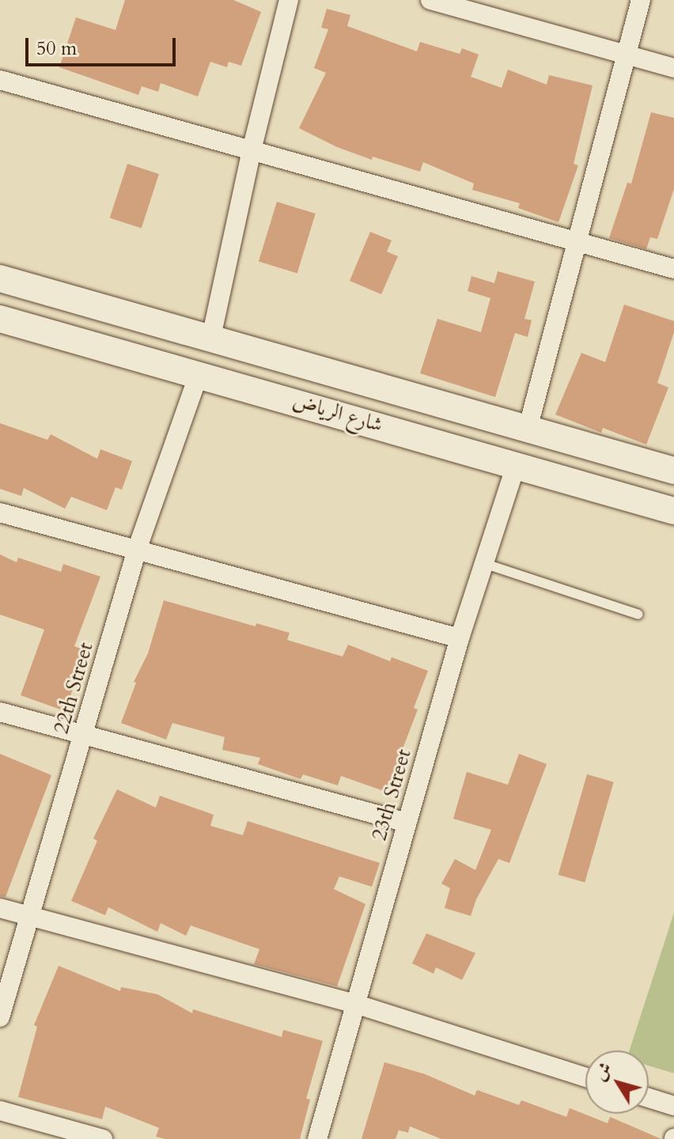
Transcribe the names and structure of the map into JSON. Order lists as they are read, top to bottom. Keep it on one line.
{"streets":{"main road":["شارع الرياض"],"street":["22th Street","23th Street"]},"crossings":[["شارع الرياض","22th Street"],["شارع الرياض","23th Street"]],"scale_bar":"50 m","north":"top left"}
